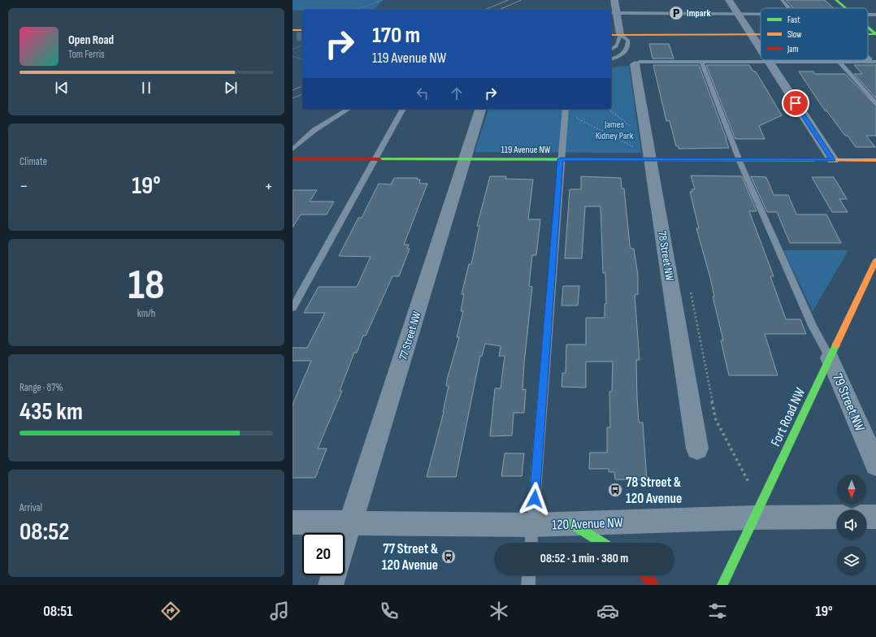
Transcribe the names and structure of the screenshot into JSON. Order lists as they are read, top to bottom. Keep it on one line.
{"streets":{"street":["119 Avenue NW","78 Street NW","77 Street NW","79 Street NW","Fort Road NW","120 Avenue NW"]},"crossings":[["119 Avenue NW","78 Street NW"],["119 Avenue NW","77 Street NW"],["77 Street NW","120 Avenue NW"],["79 Street NW","Fort Road NW"],["Fort Road NW","120 Avenue NW"]],"parks":["James Kidney Park"],"places":{"parking":["Impark"],"bus stop":["78 Street & 120 Avenue","77 Street & 120 Avenue"]},"legend":["Fast","Slow","Jam"],"north":"bottom","page":{"turn":["170 m","119 Avenue NW"],"song":["Open Road","Tom Ferris"],"tile":["Climate",["18","km/h"],["Range · 87%","435 km"],["Arrival","08:52"]],"heat":["−","19°","+"],"limit":"20","trip":"08:52 · 1 min · 380 m","tabs":["08:51","19°"]}}
